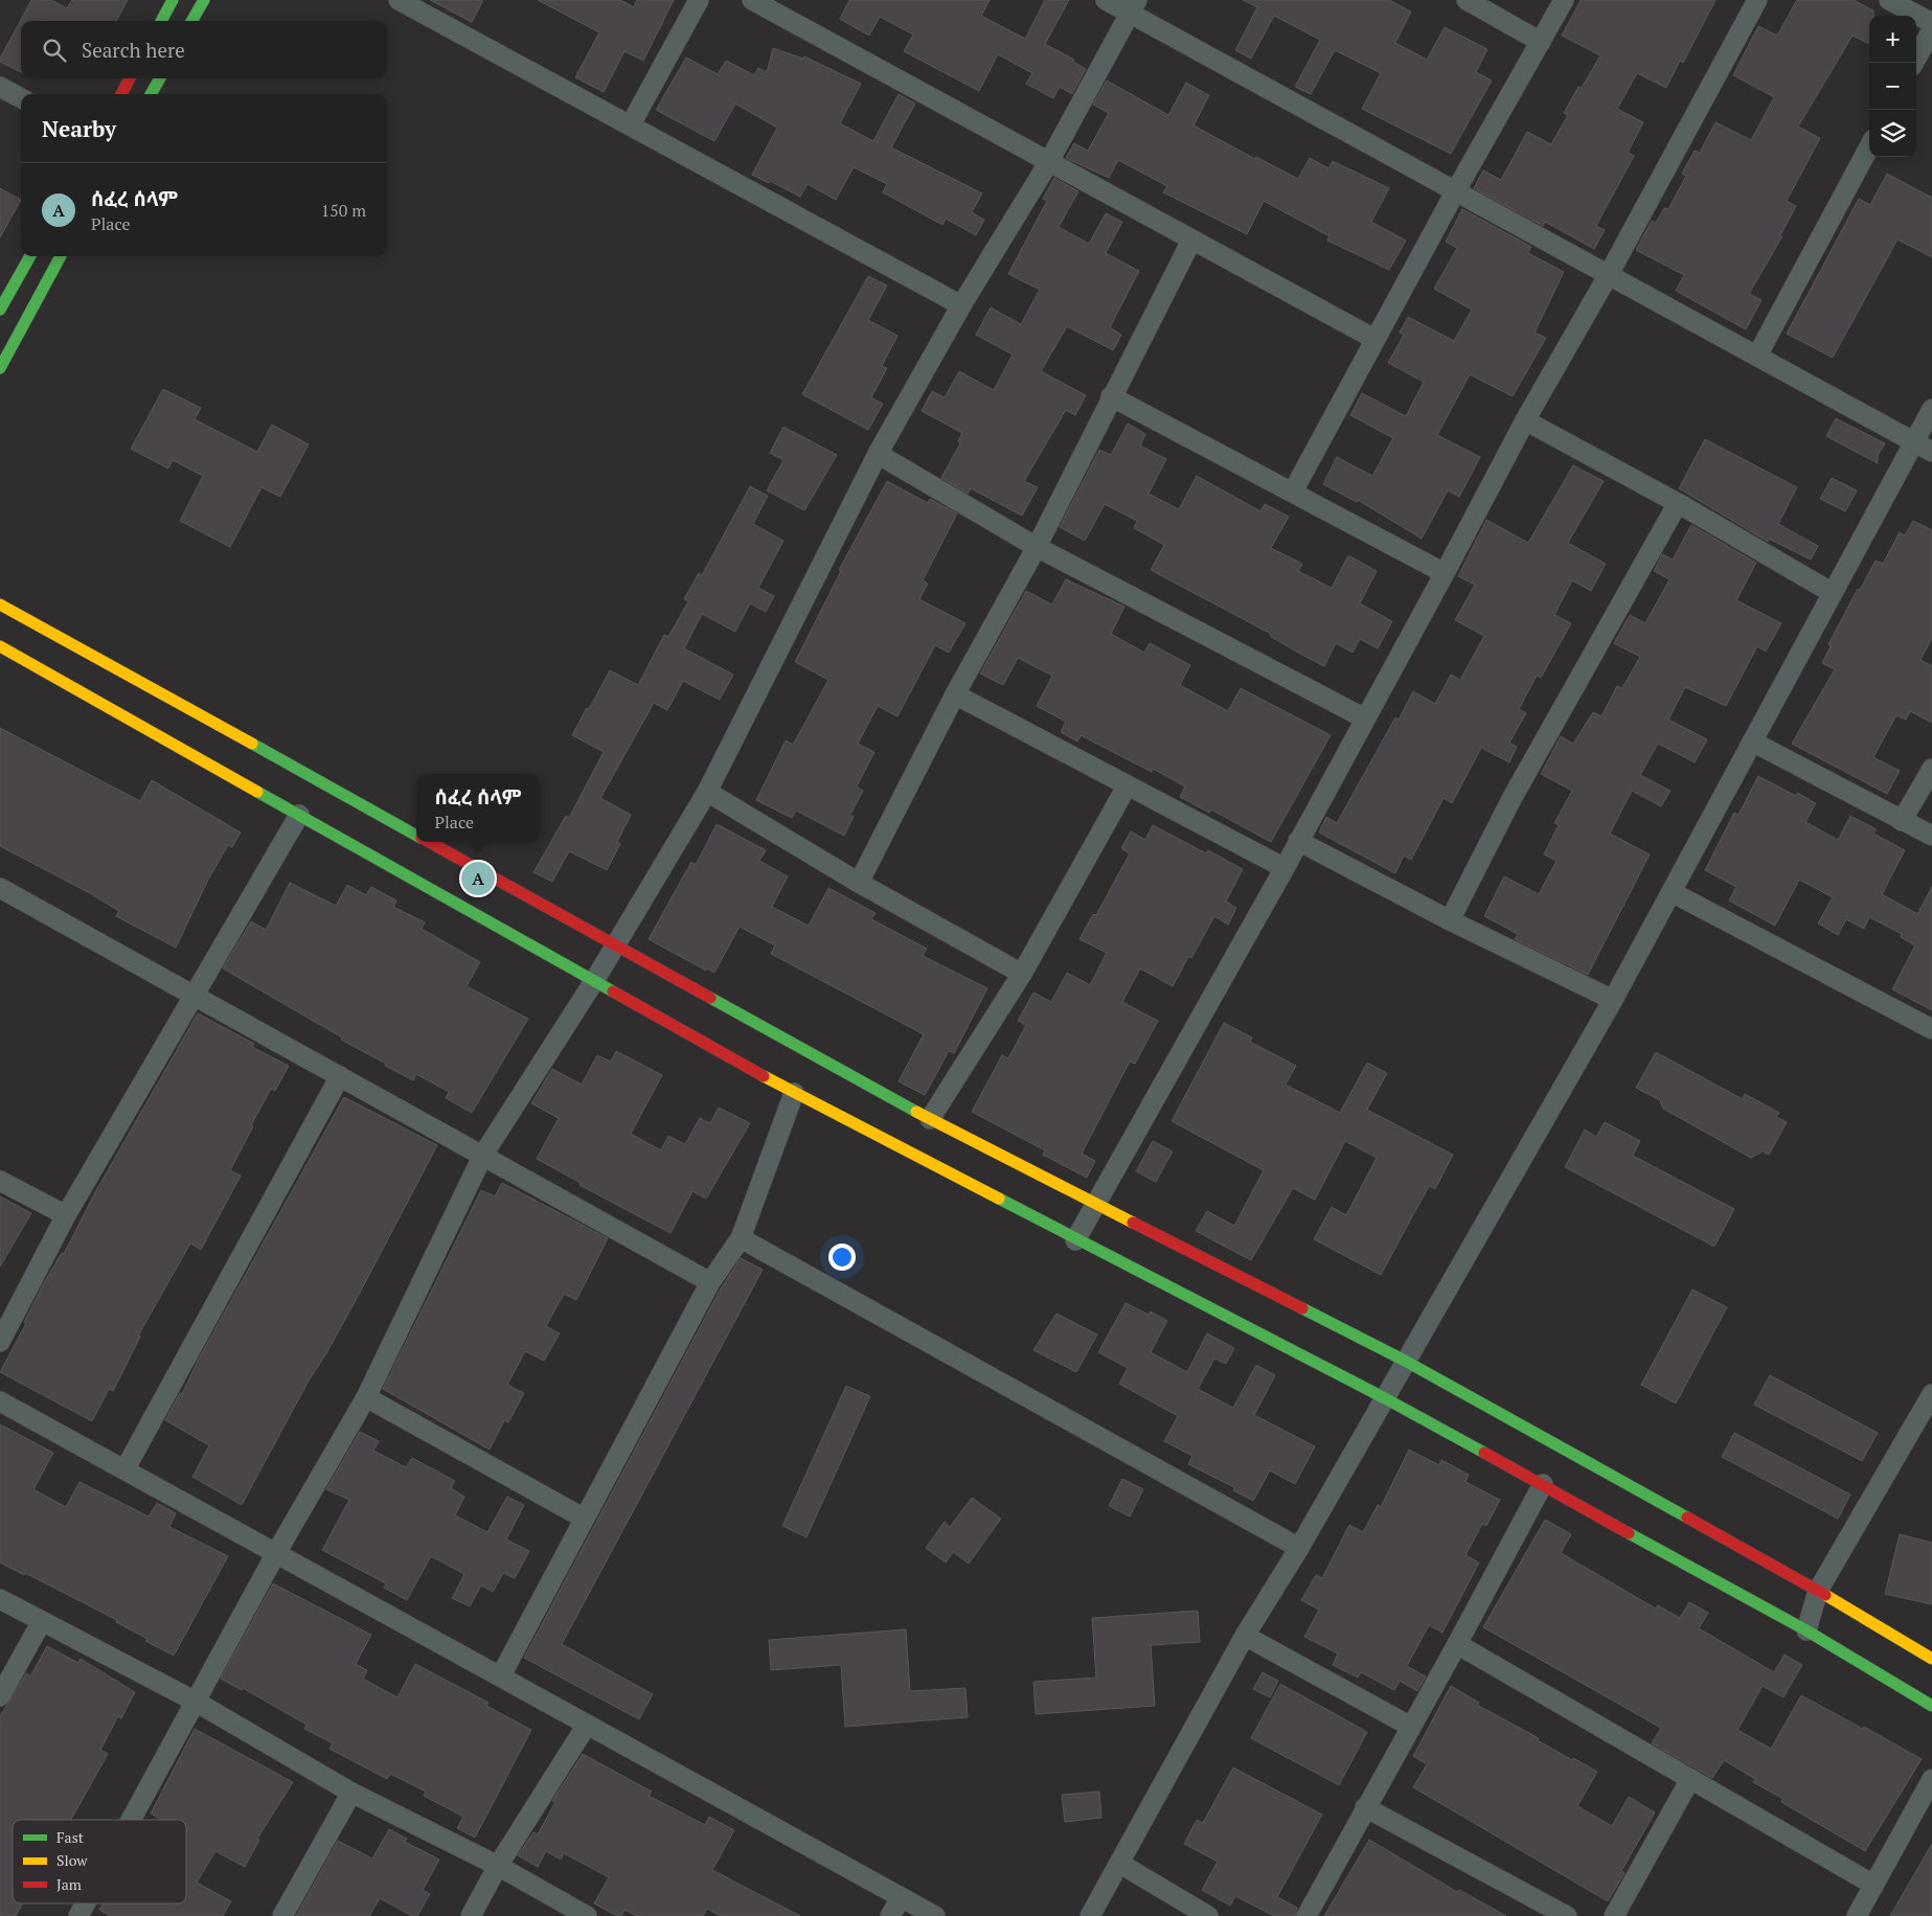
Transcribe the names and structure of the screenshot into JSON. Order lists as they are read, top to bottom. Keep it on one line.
{"legend":["Fast","Slow","Jam"],"page":{"map_buttons":["+","−"],"search":"Search here","heading":"Nearby","list":[{"mark":"A","name":"ሰፈረ ሰላም","note":"Place","value":"150 m"}],"popup":["ሰፈረ ሰላም","Place"],"pins":"A"}}
